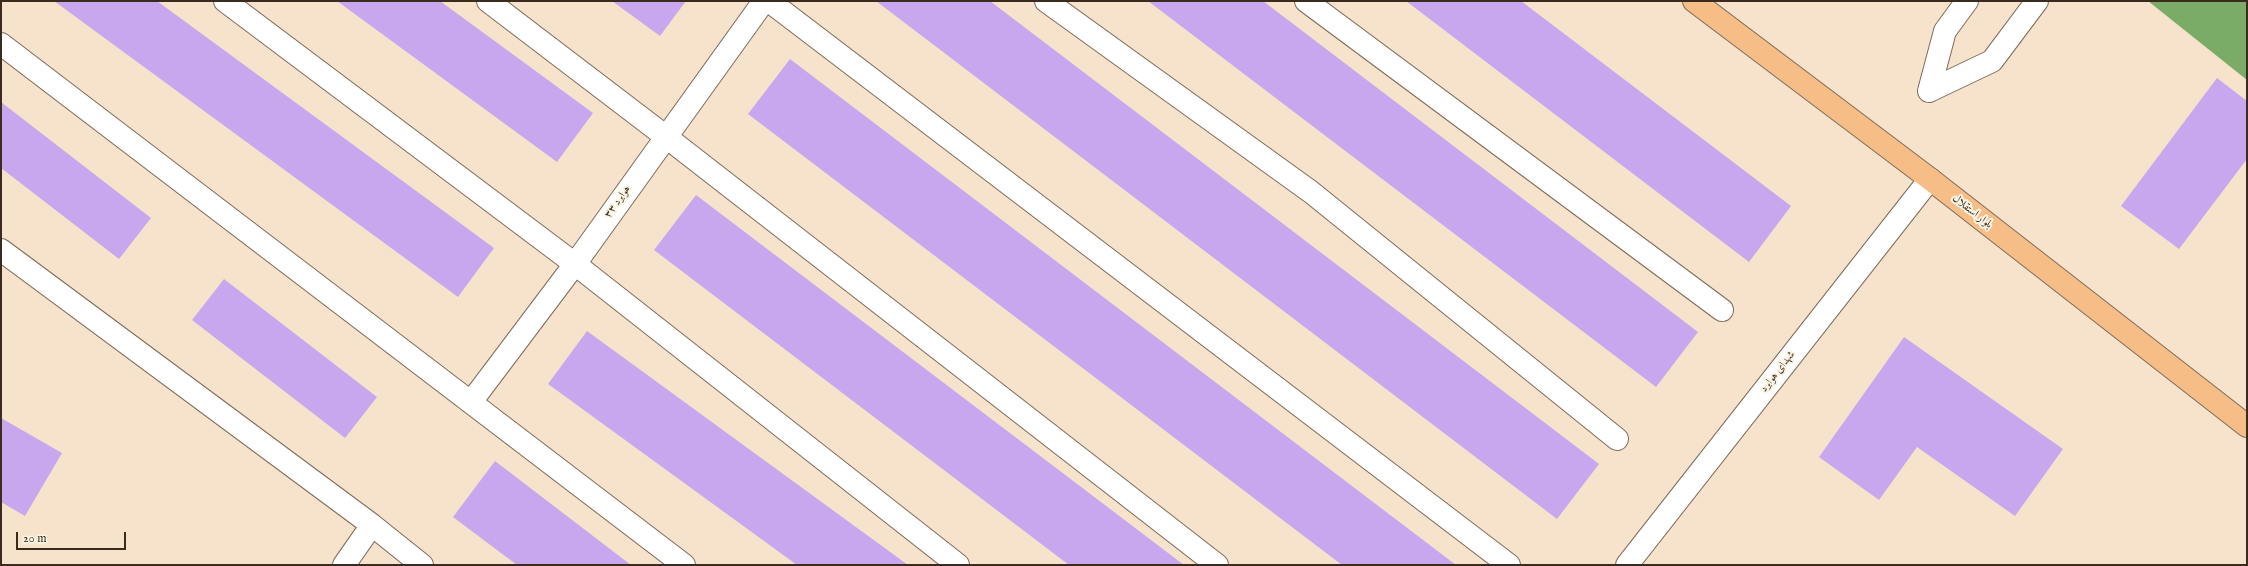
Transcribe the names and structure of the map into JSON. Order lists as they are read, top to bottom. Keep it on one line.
{"streets":{"main road":["بلوار استقلال"],"street":["۳۳ هوابرد","شهدای هوابرد"]},"crossings":[["بلوار استقلال","شهدای هوابرد"]],"scale_bar":"20 m"}
